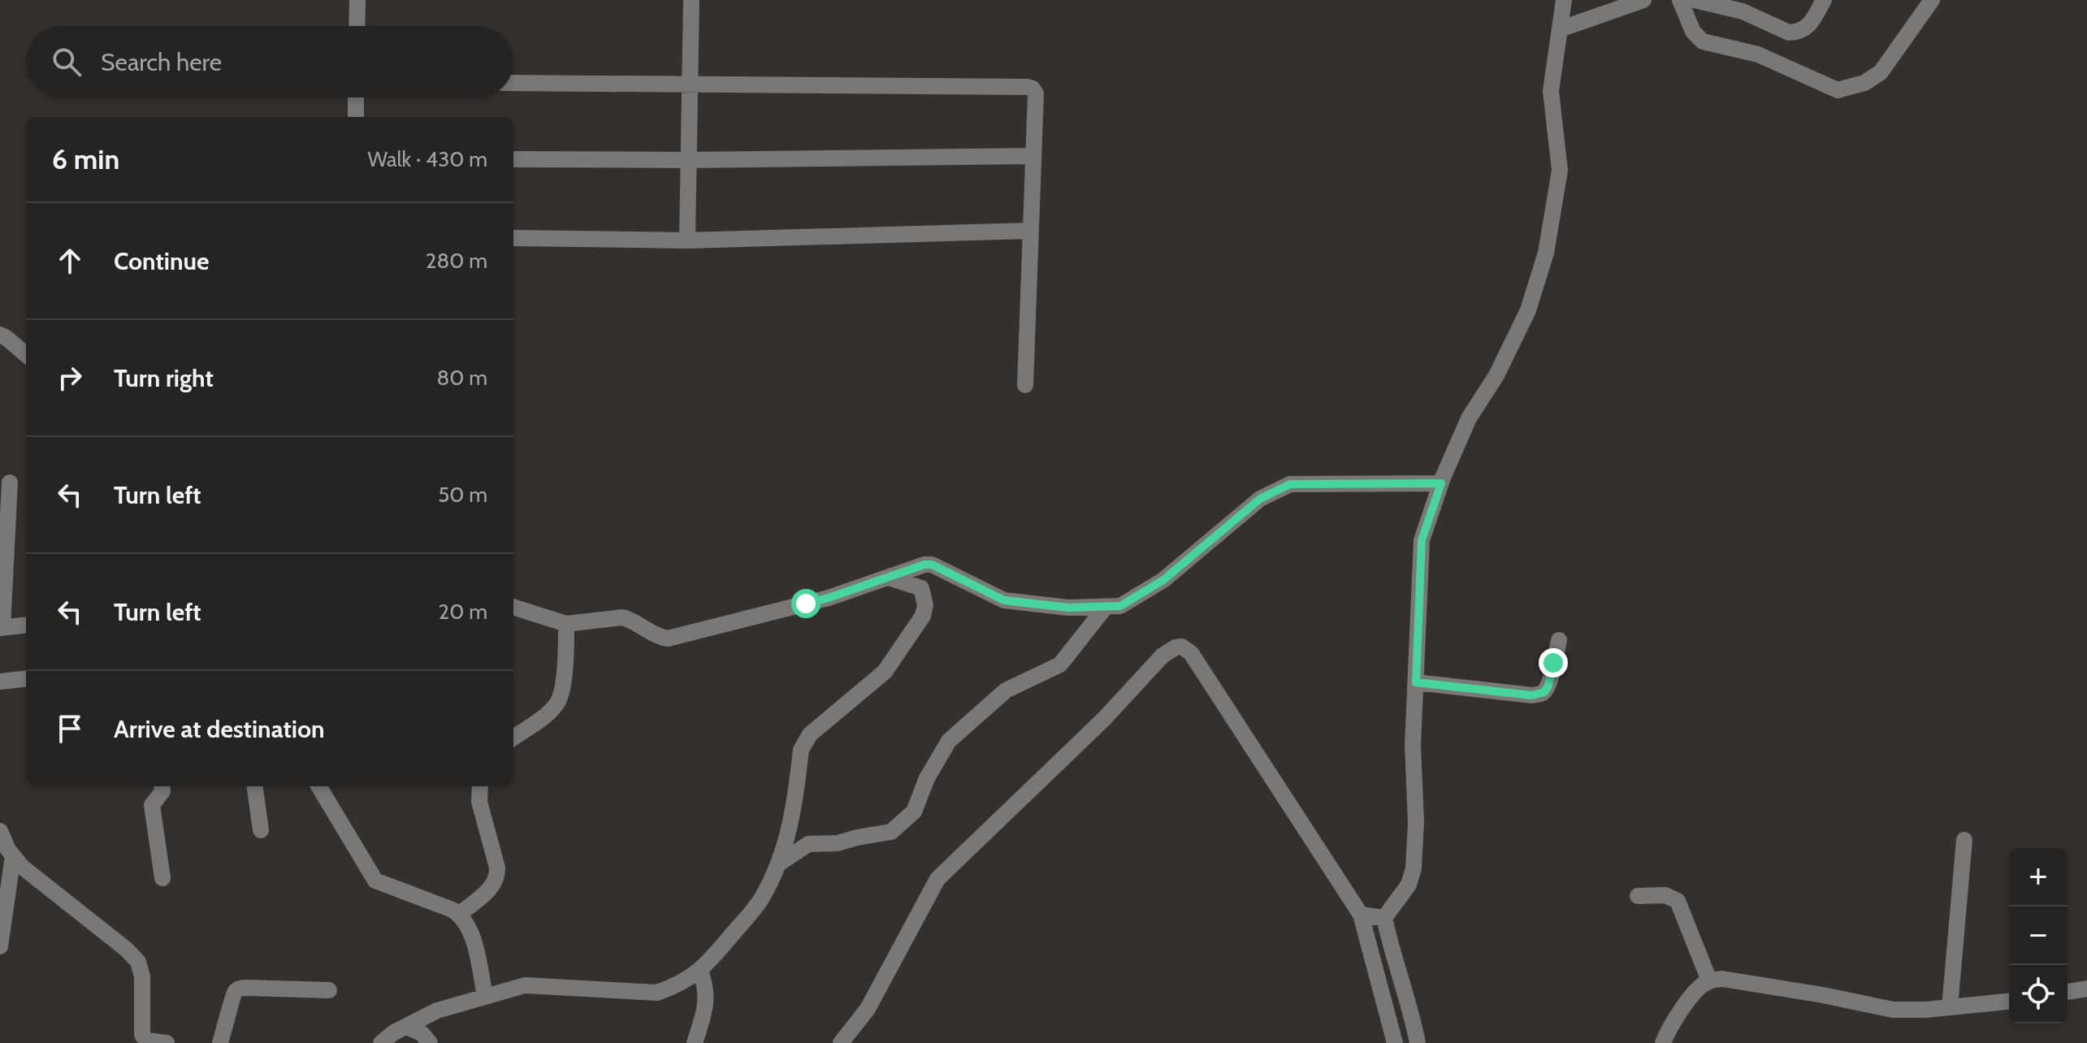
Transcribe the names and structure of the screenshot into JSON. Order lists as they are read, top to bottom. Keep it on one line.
{"page":{"search":"Search here","heading":["6 min","Walk · 430 m"],"list":[["Continue","280 m"],["Turn right","80 m"],["Turn left","50 m"],["Turn left","20 m"],"Arrive at destination"],"map_buttons":["+","−"]}}
